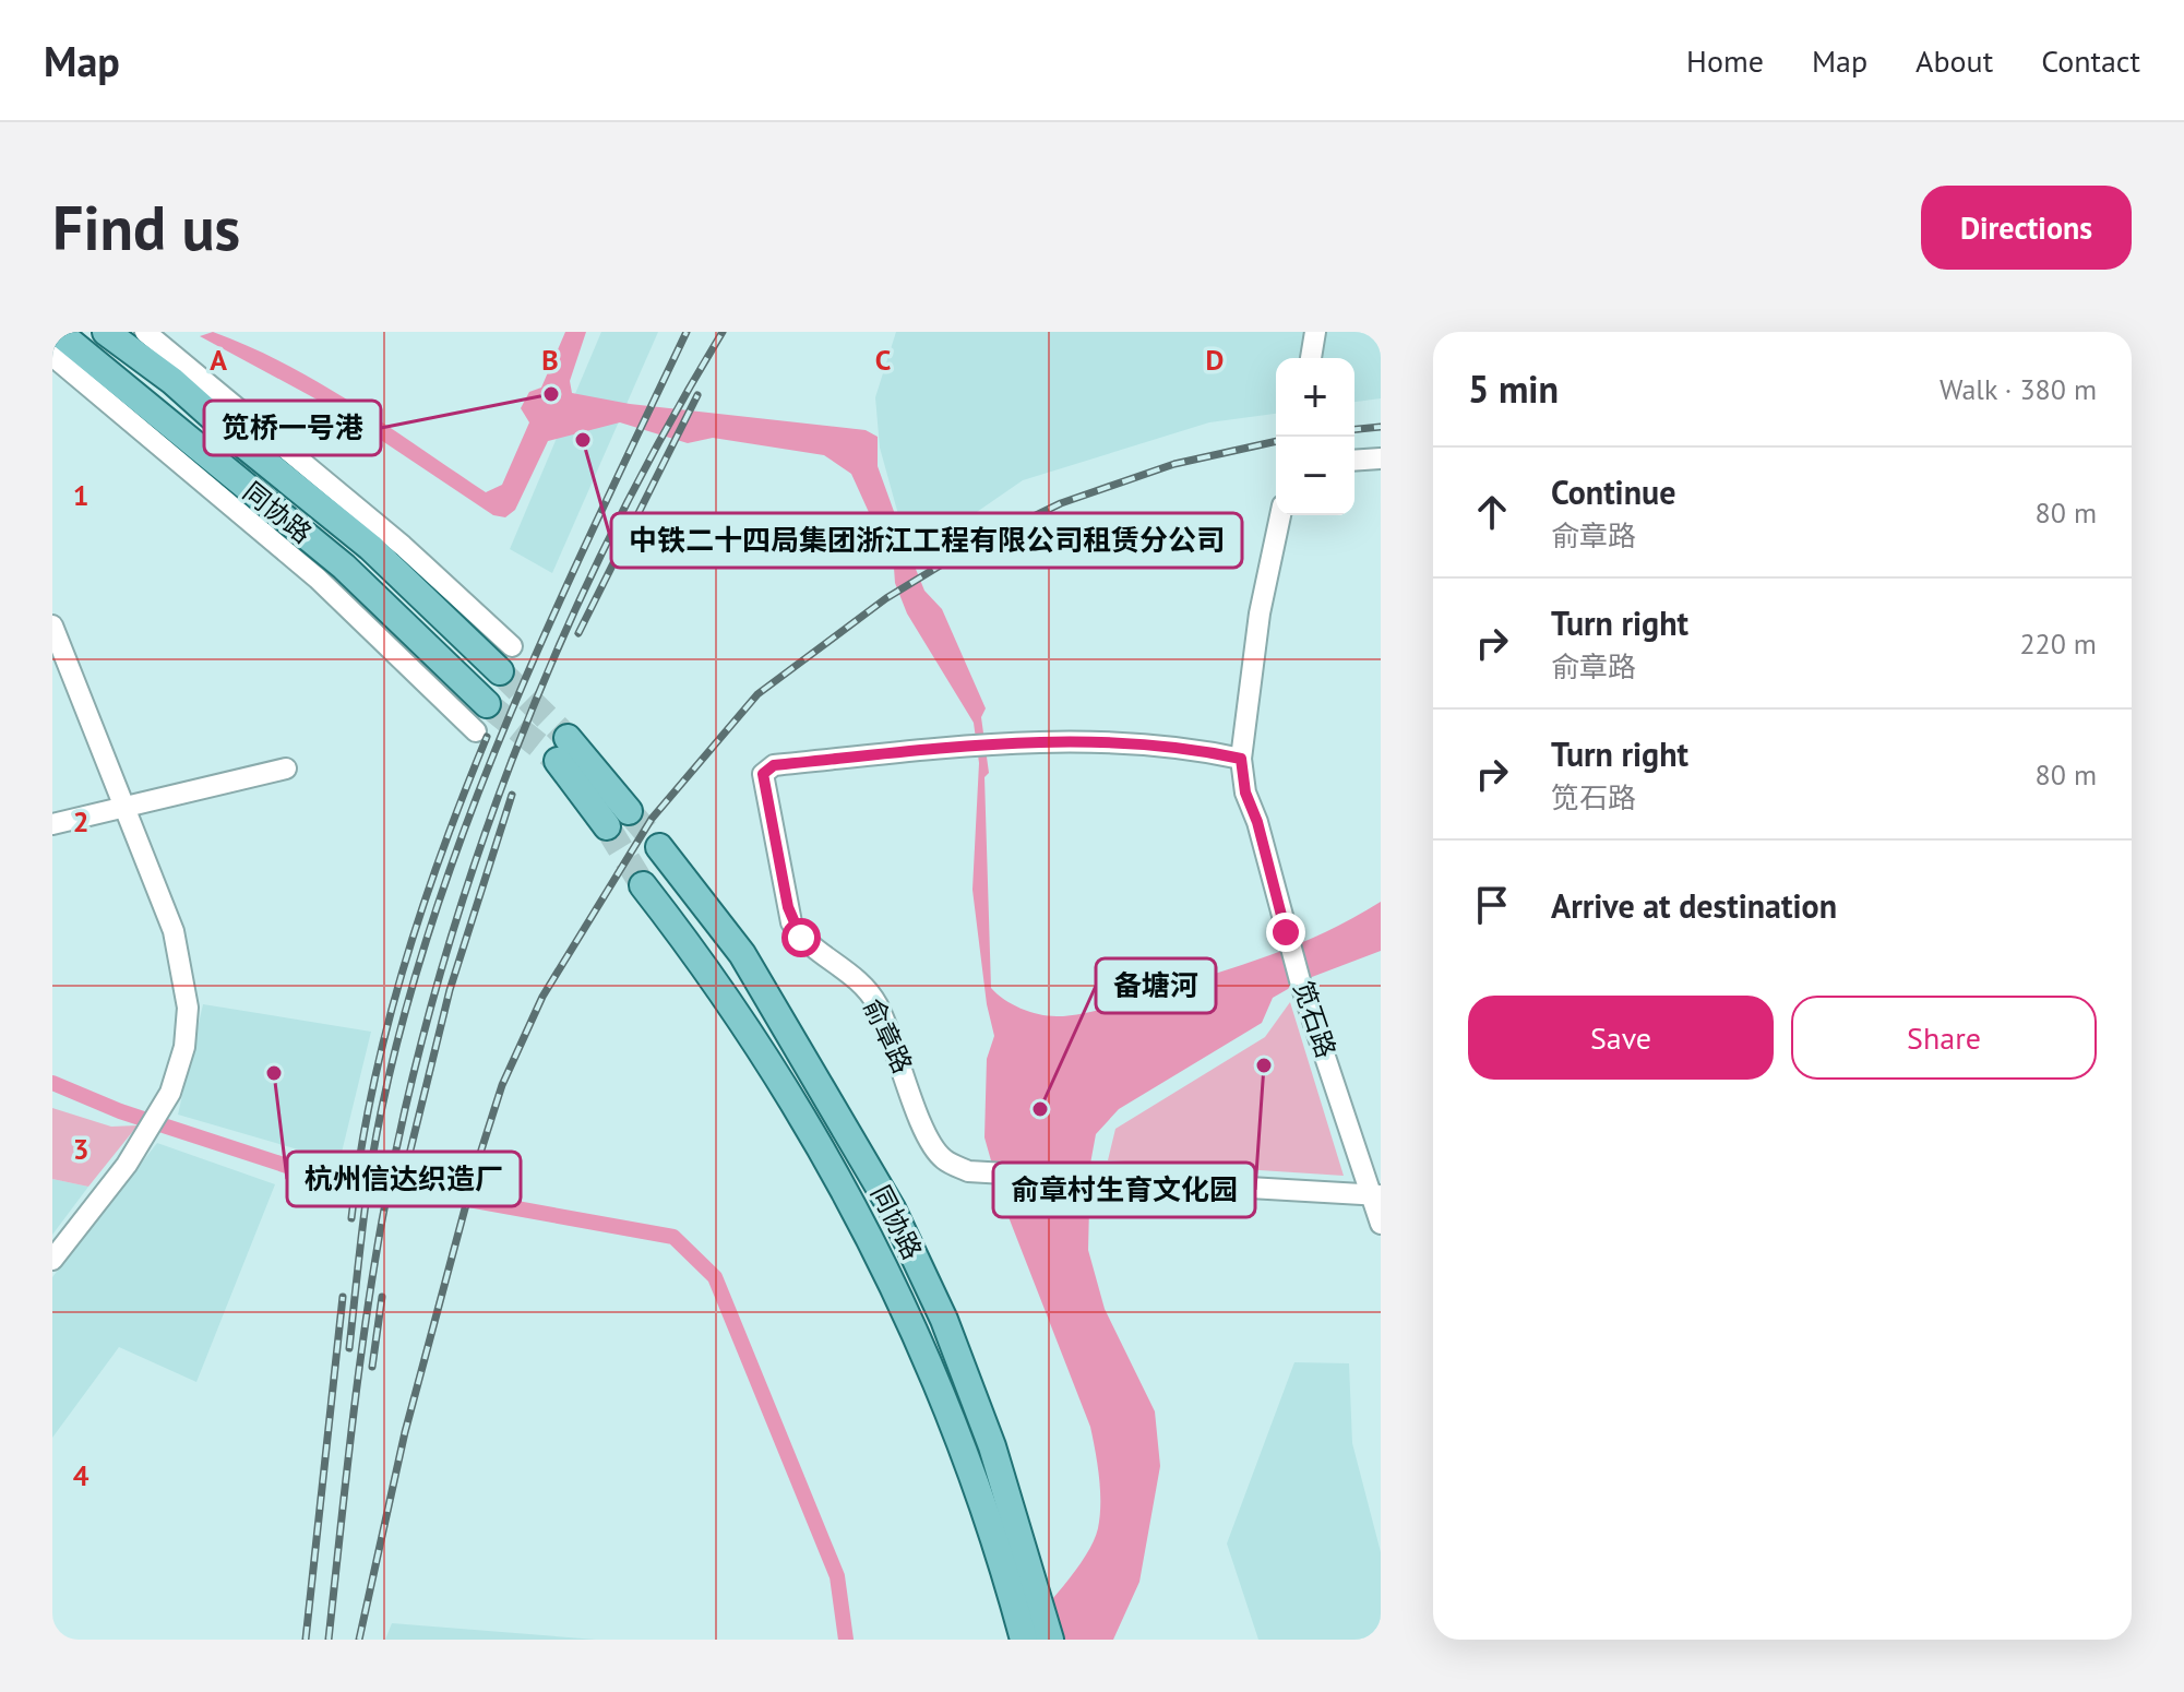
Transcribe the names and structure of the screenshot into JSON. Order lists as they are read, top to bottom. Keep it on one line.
{"streets":{"main road":["同协路"],"street":["笕石路","俞章路"]},"crossings":[["笕石路","俞章路"]],"places":["笕桥一号港","中铁二十四局集团浙江工程有限公司租赁分公司","俞章村生育文化园","杭州信达织造厂","备塘河"],"page":{"header":"Map","nav":["Home","Map","About","Contact"],"buttons":["Directions",["Save","Share"]],"title":"Find us","heading":["5 min","Walk · 380 m"],"map_buttons":["+","−"],"list":[["Continue","俞章路","80 m"],["Turn right","俞章路","220 m"],["Turn right","笕石路","80 m"],"Arrive at destination"]},"grid":{"columns":["A","B","C","D"],"rows":["1","2","3","4"]}}
